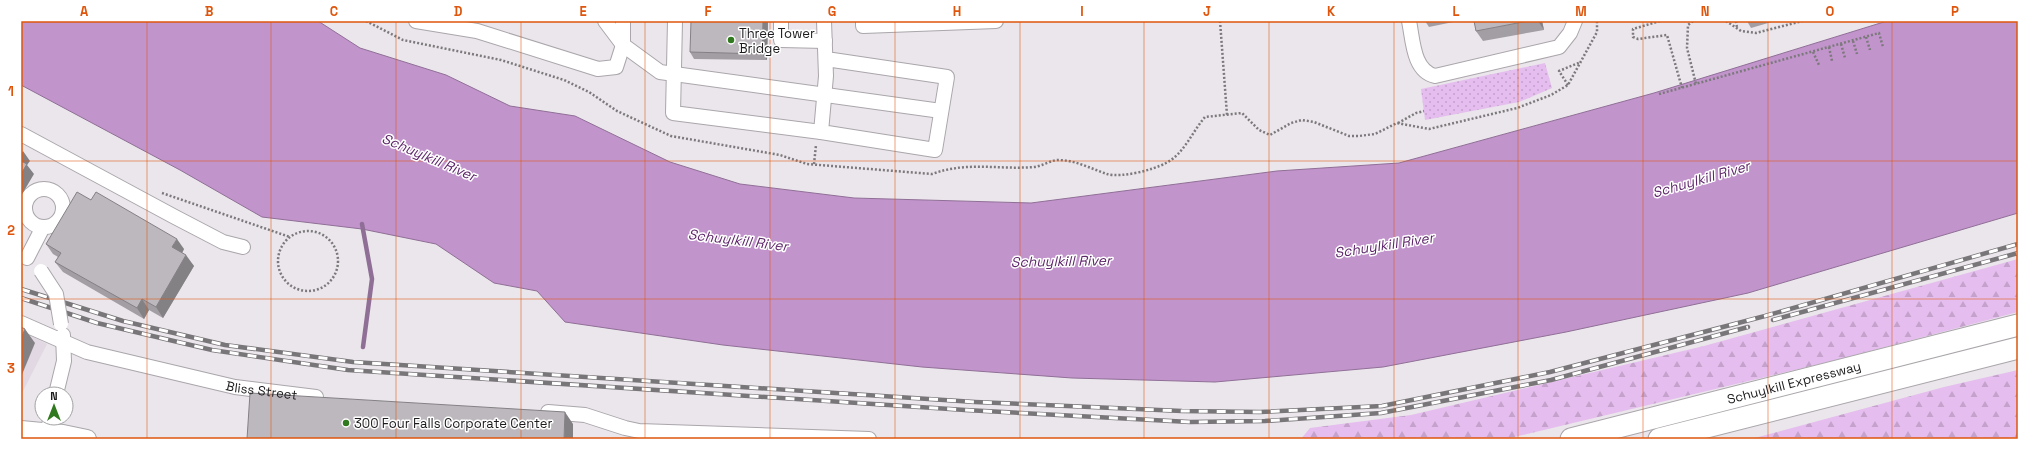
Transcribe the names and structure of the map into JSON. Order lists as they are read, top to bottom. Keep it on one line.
{"streets":{"highway":["Schuylkill Expressway"],"street":["Bliss Street"]},"water":["Schuylkill River"],"places":["Three Tower Bridge","300 Four Falls Corporate Center"],"north":"top","grid":{"columns":["A","B","C","D","E","F","G","H","I","J","K","L","M","N","O","P"],"rows":["1","2","3"]}}
